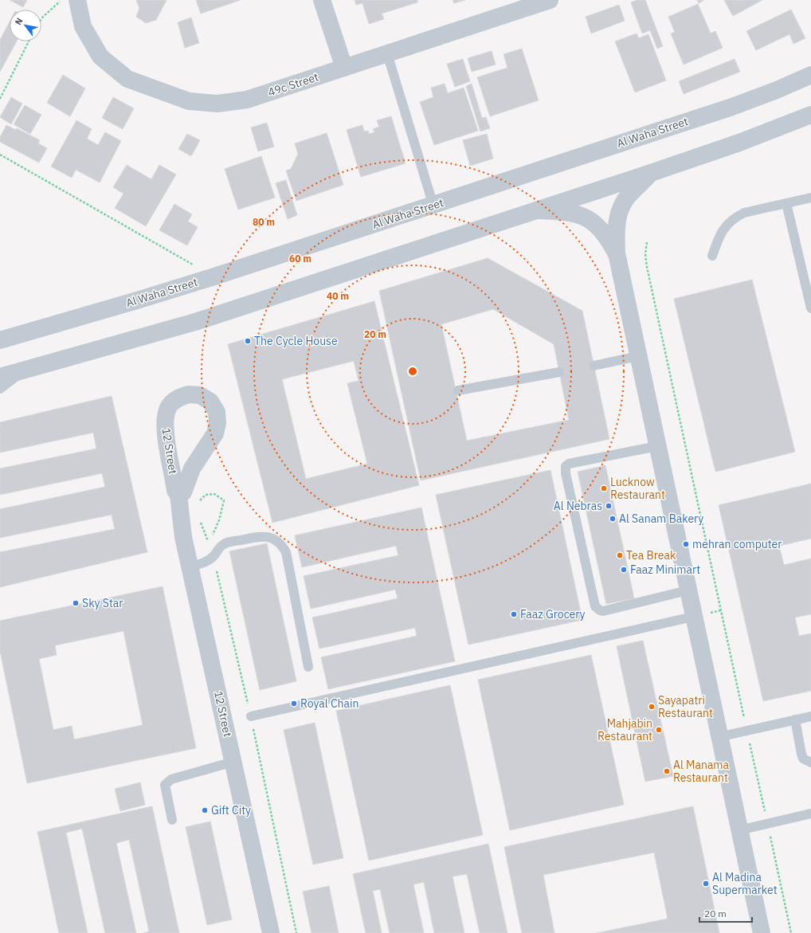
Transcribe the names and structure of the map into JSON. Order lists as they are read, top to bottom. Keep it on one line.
{"streets":{"street":["49c Street","Al Waha Street","12 Street"]},"places":["The Cycle House","Lucknow Restaurant","Al Nebras","Al Sanam Bakery","mehran computer","Tea Break","Faaz Minimart","Sky Star","Faaz Grocery","Royal Chain","Sayapatri Restaurant","Mahjabin Restaurant","Al Manama Restaurant","Gift City","Al Madina Supermarket"],"scale_bar":"20 m","north":"top left","rings":["80 m","60 m","40 m","20 m"]}
